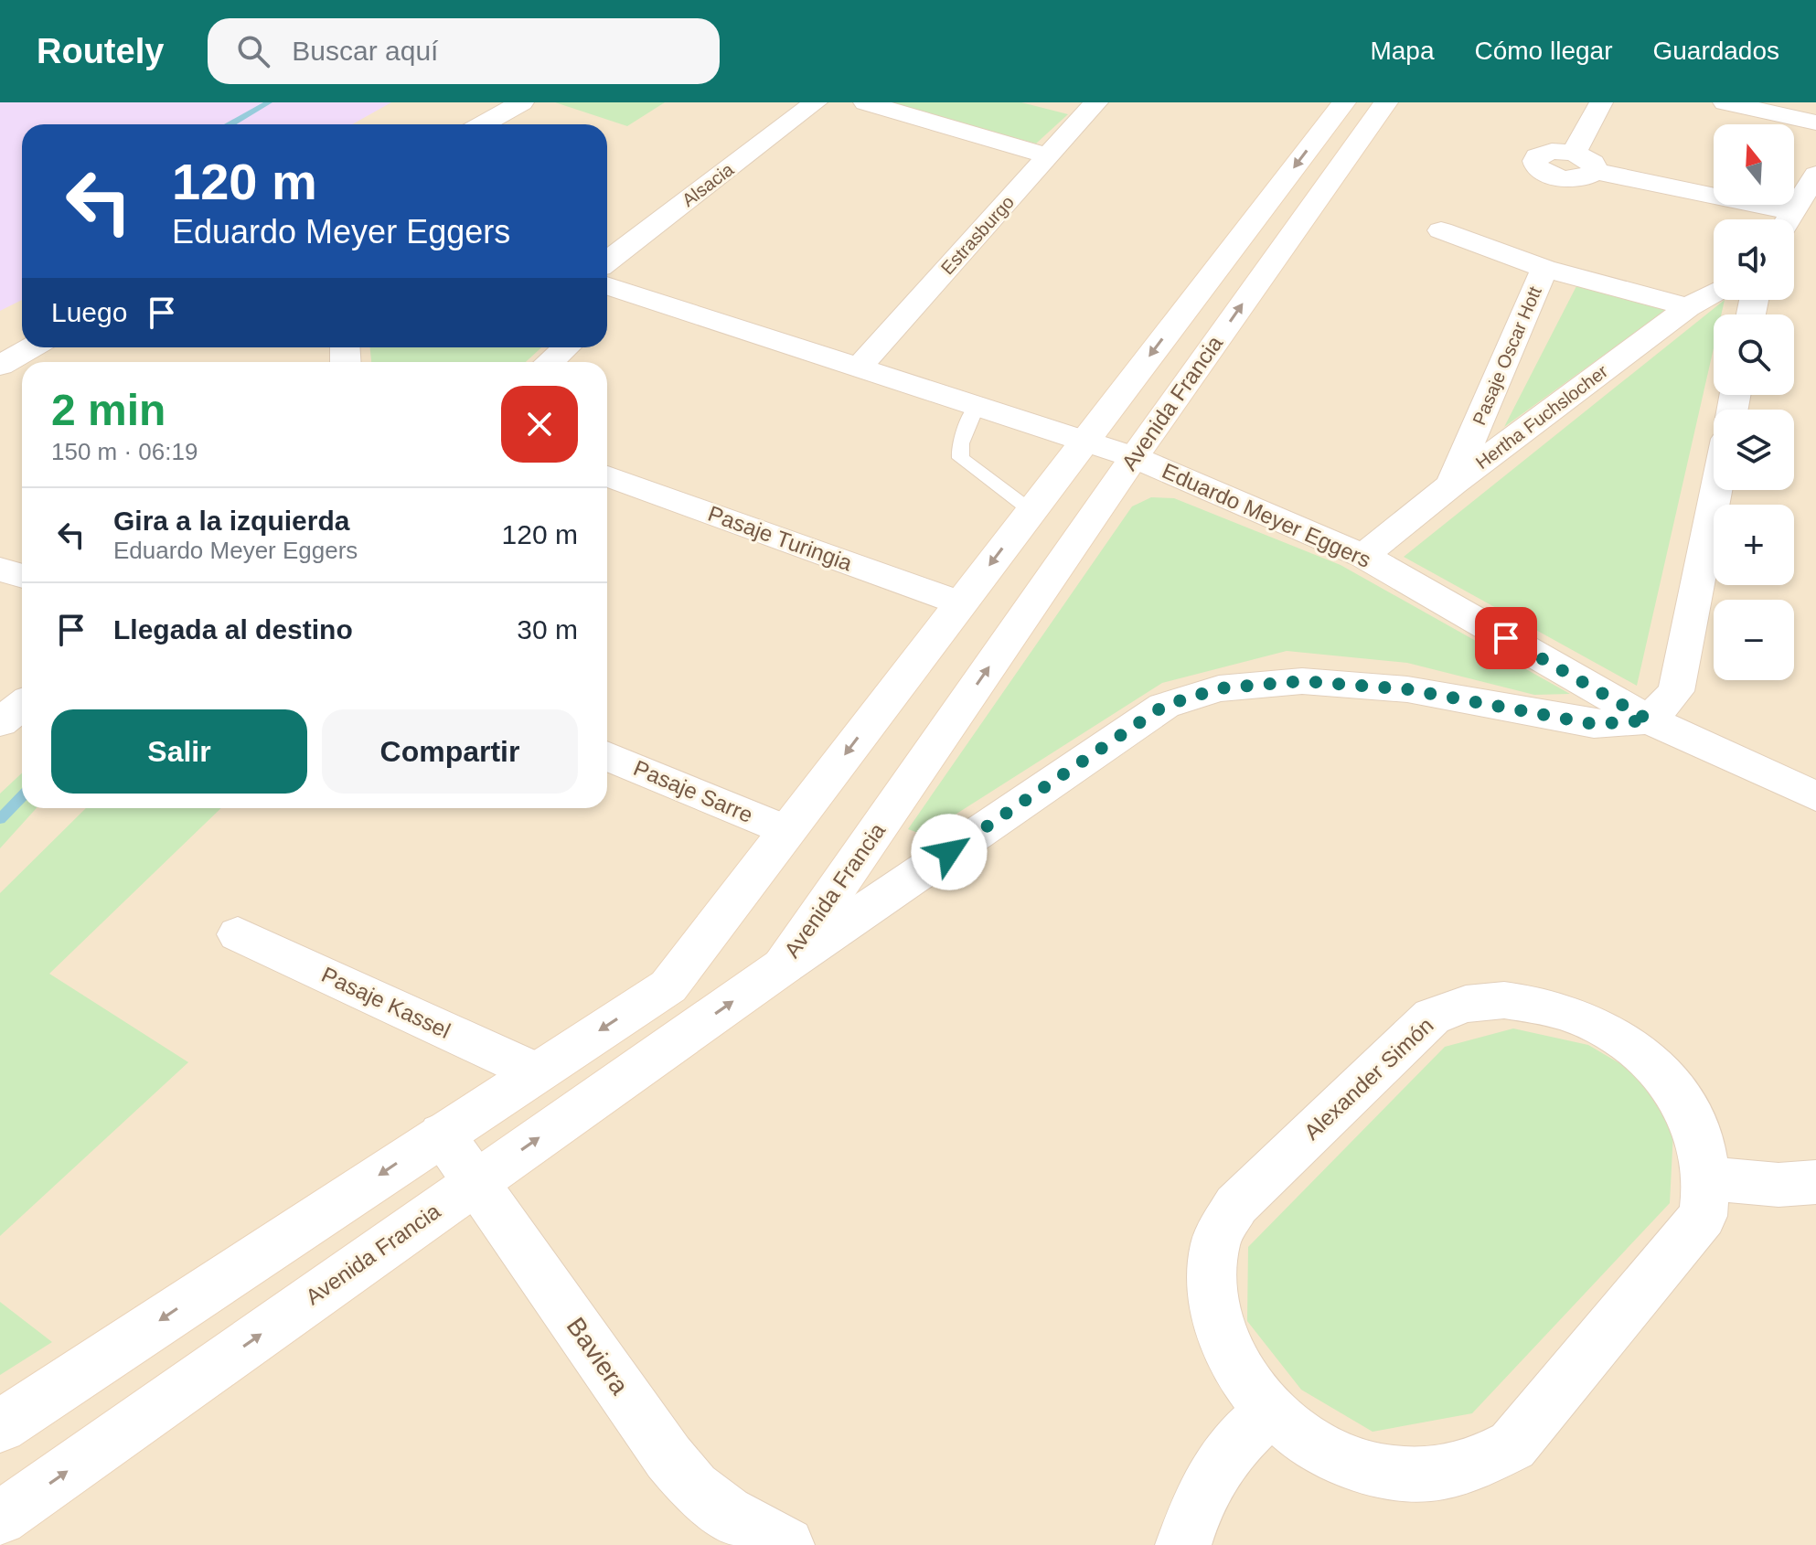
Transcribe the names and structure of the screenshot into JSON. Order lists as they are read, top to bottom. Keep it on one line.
{"streets":{"street":["Alsacia","Estrasburgo","Pasaje Oscar Hott","Avenida Francia","Hertha Fuchslocher","Eduardo Meyer Eggers","Pasaje Turingia","Pasaje Sarre","Pasaje Kassel","Alexander Simón","Baviera"]},"crossings":[["Estrasburgo","Eduardo Meyer Eggers"],["Pasaje Oscar Hott","Hertha Fuchslocher"],["Avenida Francia","Eduardo Meyer Eggers"],["Avenida Francia","Pasaje Turingia"],["Avenida Francia","Pasaje Sarre"],["Avenida Francia","Pasaje Kassel"],["Avenida Francia","Baviera"],["Hertha Fuchslocher","Eduardo Meyer Eggers"]],"north":"top","page":{"header":"Routely","search":"Buscar aquí","nav":["Mapa","Cómo llegar","Guardados"],"map_buttons":["+","−"],"turn":["120 m","Eduardo Meyer Eggers"],"then":"Luego","heading":["2 min","150 m · 06:19"],"list":[{"name":"Gira a la izquierda","note":"Eduardo Meyer Eggers","value":"120 m"},{"name":"Llegada al destino","value":"30 m"}],"buttons":["Salir","Compartir"]}}
